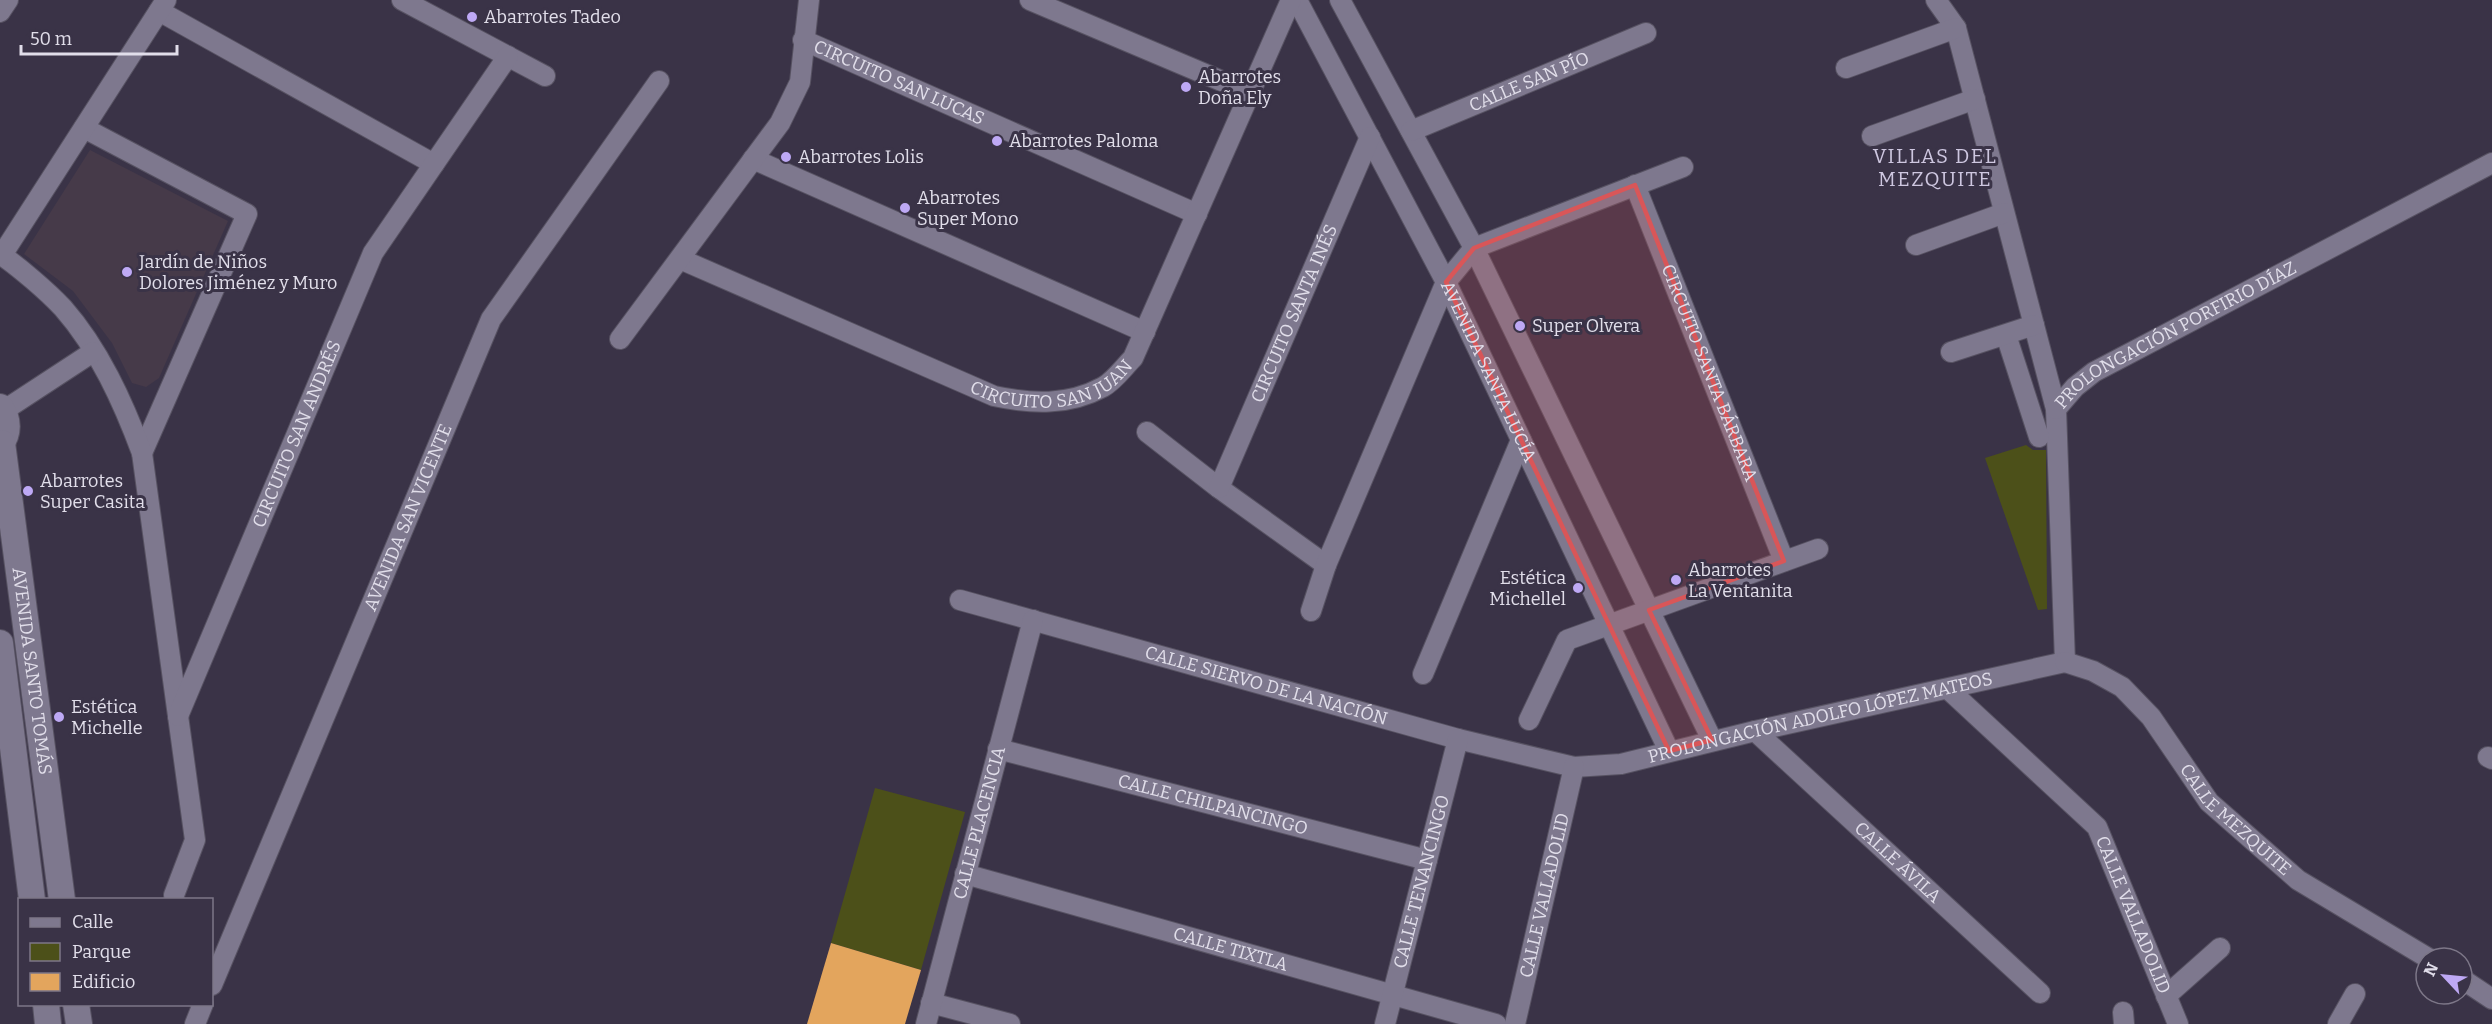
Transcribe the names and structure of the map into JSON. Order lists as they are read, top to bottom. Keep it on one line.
{"streets":{"street":["CIRCUITO SAN LUCAS","CALLE SAN PÍO","CIRCUITO SANTA INÉS","PROLONGACIÓN PORFIRIO DÍAZ","CIRCUITO SAN JUAN","AVENIDA SANTA LUCÍA","CIRCUITO SANTA BÁRBARA","CIRCUITO SAN ANDRÉS","AVENIDA SAN VICENTE","AVENIDA SANTO TOMÁS","CALLE SIERVO DE LA NACIÓN","PROLONGACIÓN ADOLFO LÓPEZ MATEOS","CALLE CHILPANCINGO","CALLE MEZQUITE","CALLE PLACENCIA","CALLE ÁVILA","CALLE TENANCINGO","CALLE VALLADOLID","CALLE TIXTLA"]},"crossings":[["CIRCUITO SANTA INÉS","AVENIDA SANTA LUCÍA"],["PROLONGACIÓN PORFIRIO DÍAZ","PROLONGACIÓN ADOLFO LÓPEZ MATEOS"],["PROLONGACIÓN PORFIRIO DÍAZ","CALLE MEZQUITE"],["AVENIDA SANTA LUCÍA","PROLONGACIÓN ADOLFO LÓPEZ MATEOS"],["CALLE SIERVO DE LA NACIÓN","PROLONGACIÓN ADOLFO LÓPEZ MATEOS"],["CALLE SIERVO DE LA NACIÓN","CALLE PLACENCIA"],["CALLE SIERVO DE LA NACIÓN","CALLE TENANCINGO"],["CALLE SIERVO DE LA NACIÓN","CALLE VALLADOLID"],["PROLONGACIÓN ADOLFO LÓPEZ MATEOS","CALLE MEZQUITE"],["PROLONGACIÓN ADOLFO LÓPEZ MATEOS","CALLE ÁVILA"],["PROLONGACIÓN ADOLFO LÓPEZ MATEOS","CALLE VALLADOLID"],["CALLE CHILPANCINGO","CALLE PLACENCIA"],["CALLE CHILPANCINGO","CALLE TENANCINGO"],["CALLE PLACENCIA","CALLE TIXTLA"],["CALLE TENANCINGO","CALLE TIXTLA"]],"districts":["VILLAS DEL MEZQUITE"],"places":["Abarrotes Tadeo","Abarrotes Doña Ely","Abarrotes Paloma","Abarrotes Lolis","Abarrotes Super Mono","Jardín de Niños Dolores Jiménez y Muro","Super Olvera","Abarrotes Super Casita","Abarrotes La Ventanita","Estética Michellel","Estética Michelle"],"legend":["Calle","Parque","Edificio"],"scale_bar":"50 m","north":"top left"}
